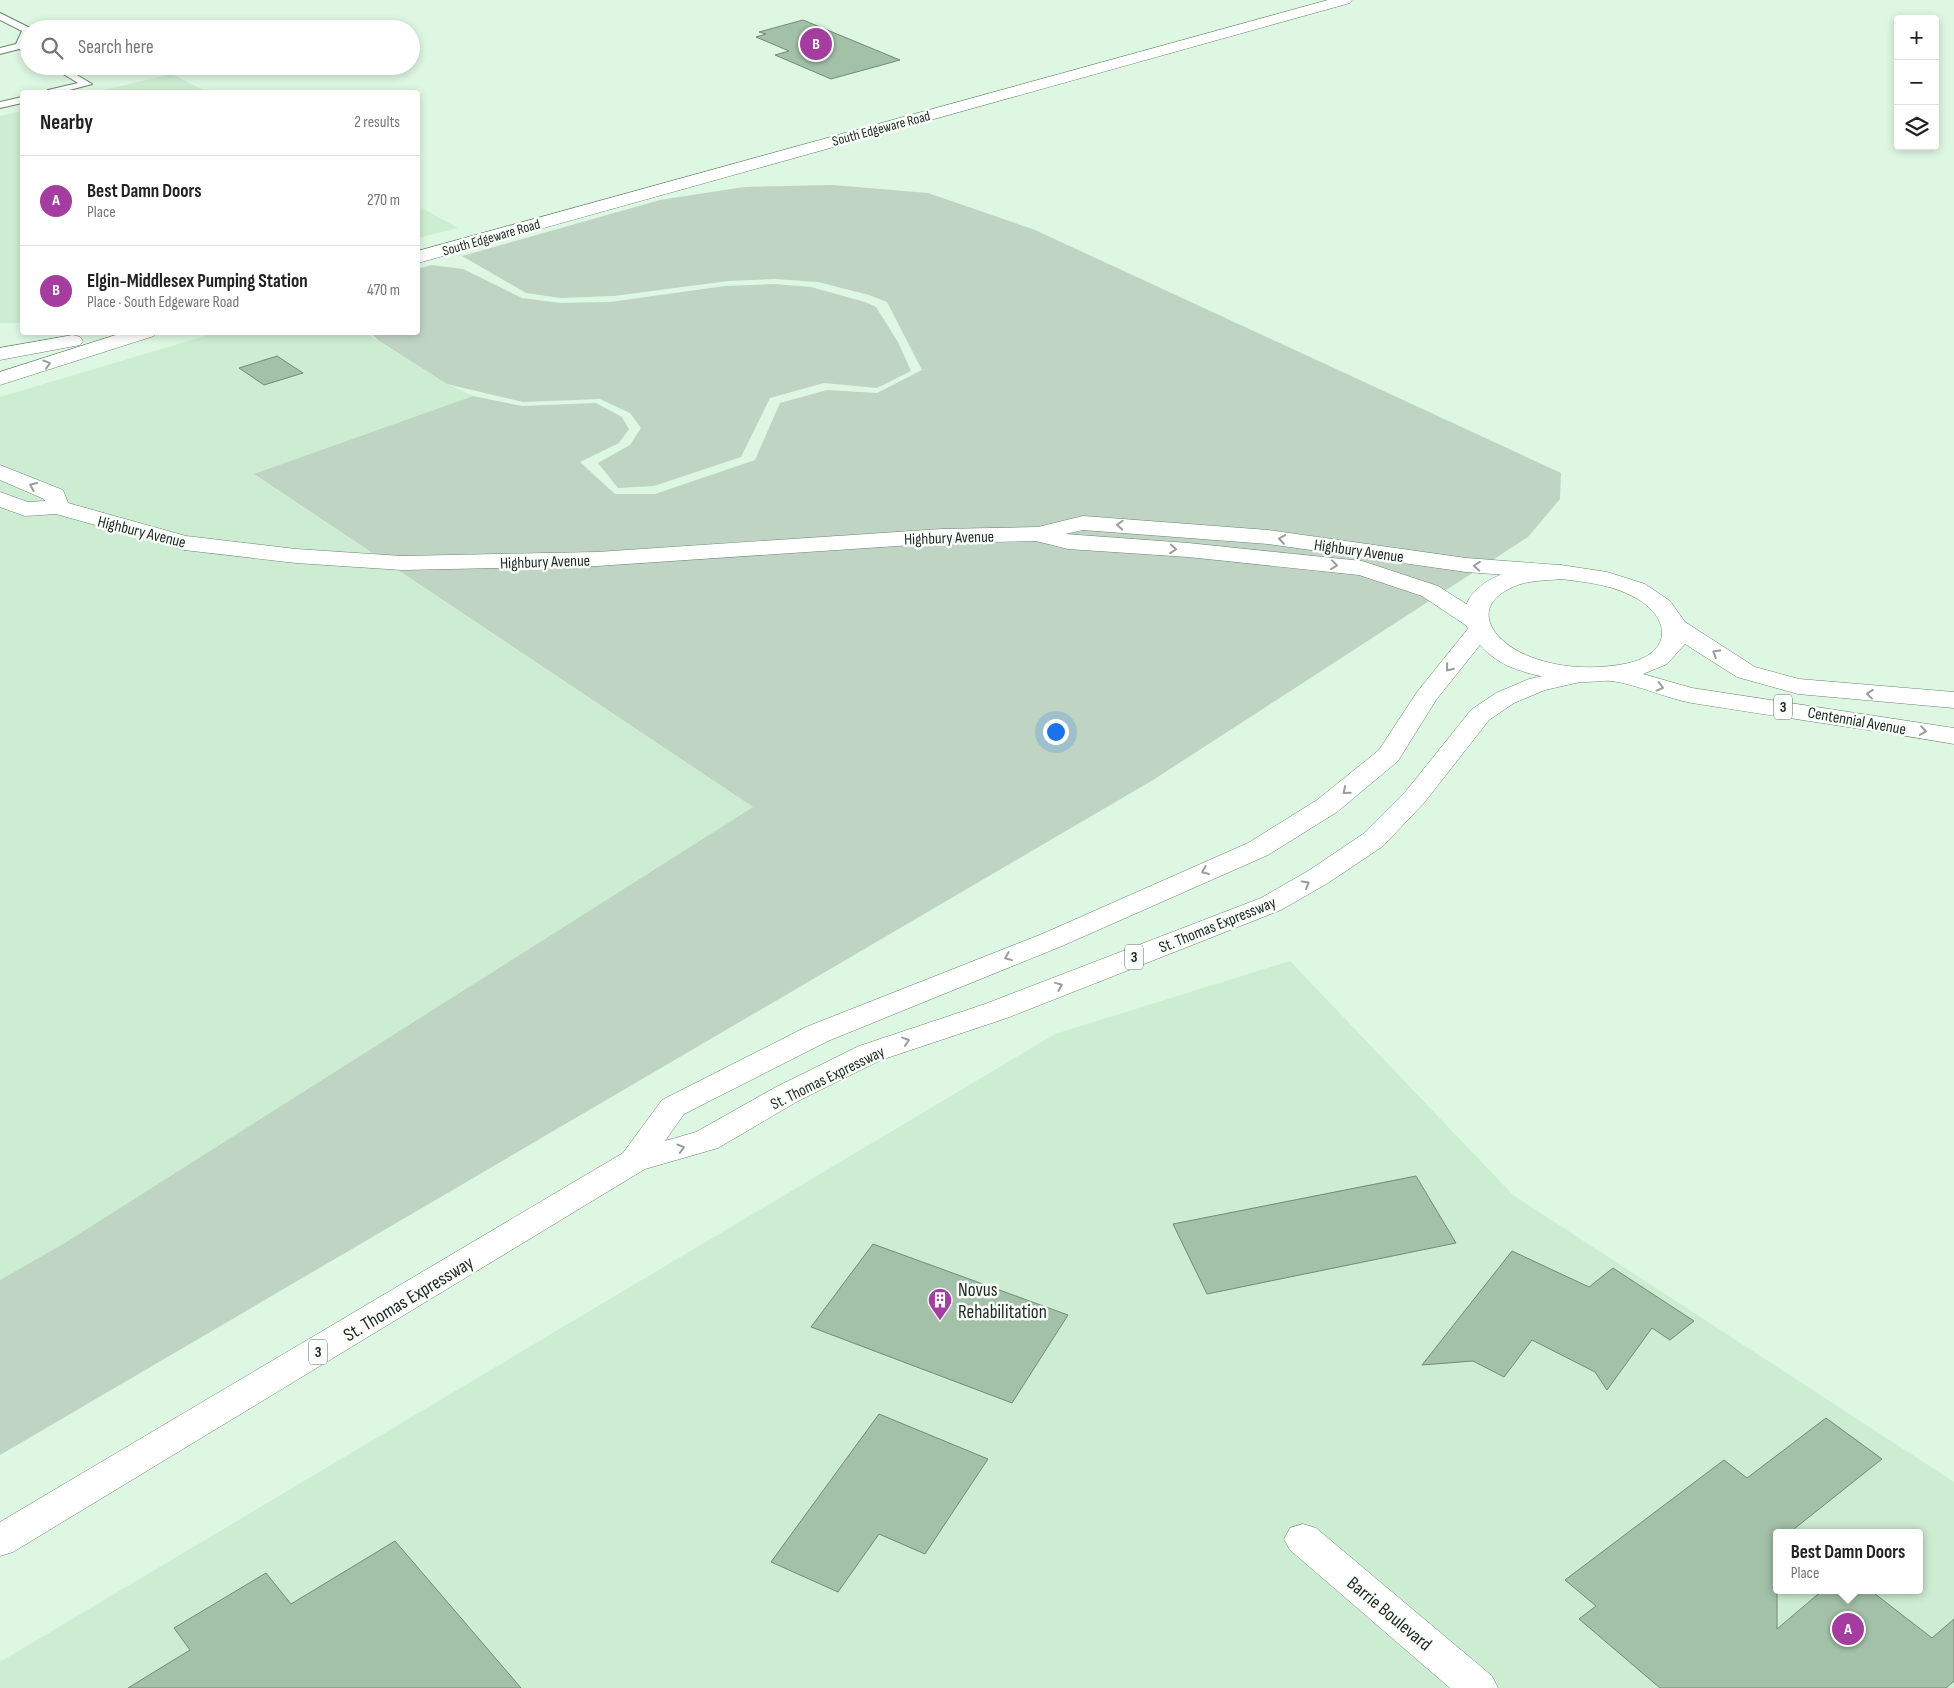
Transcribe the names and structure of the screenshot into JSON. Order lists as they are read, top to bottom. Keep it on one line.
{"streets":{"main road":["South Edgeware Road","Highbury Avenue","3","Centennial Avenue","St. Thomas Expressway","Barrie Boulevard"]},"crossings":[["Highbury Avenue","St. Thomas Expressway"]],"places":{"building":["Novus Rehabilitation"]},"page":{"map_buttons":["+","−"],"search":"Search here","pins":["B","A"],"heading":["Nearby","2 results"],"list":[{"mark":"A","name":"Best Damn Doors","note":"Place","value":"270 m"},{"mark":"B","name":"Elgin-Middlesex Pumping Station","note":"Place · South Edgeware Road","value":"470 m"}],"popup":["Best Damn Doors","Place"]}}
